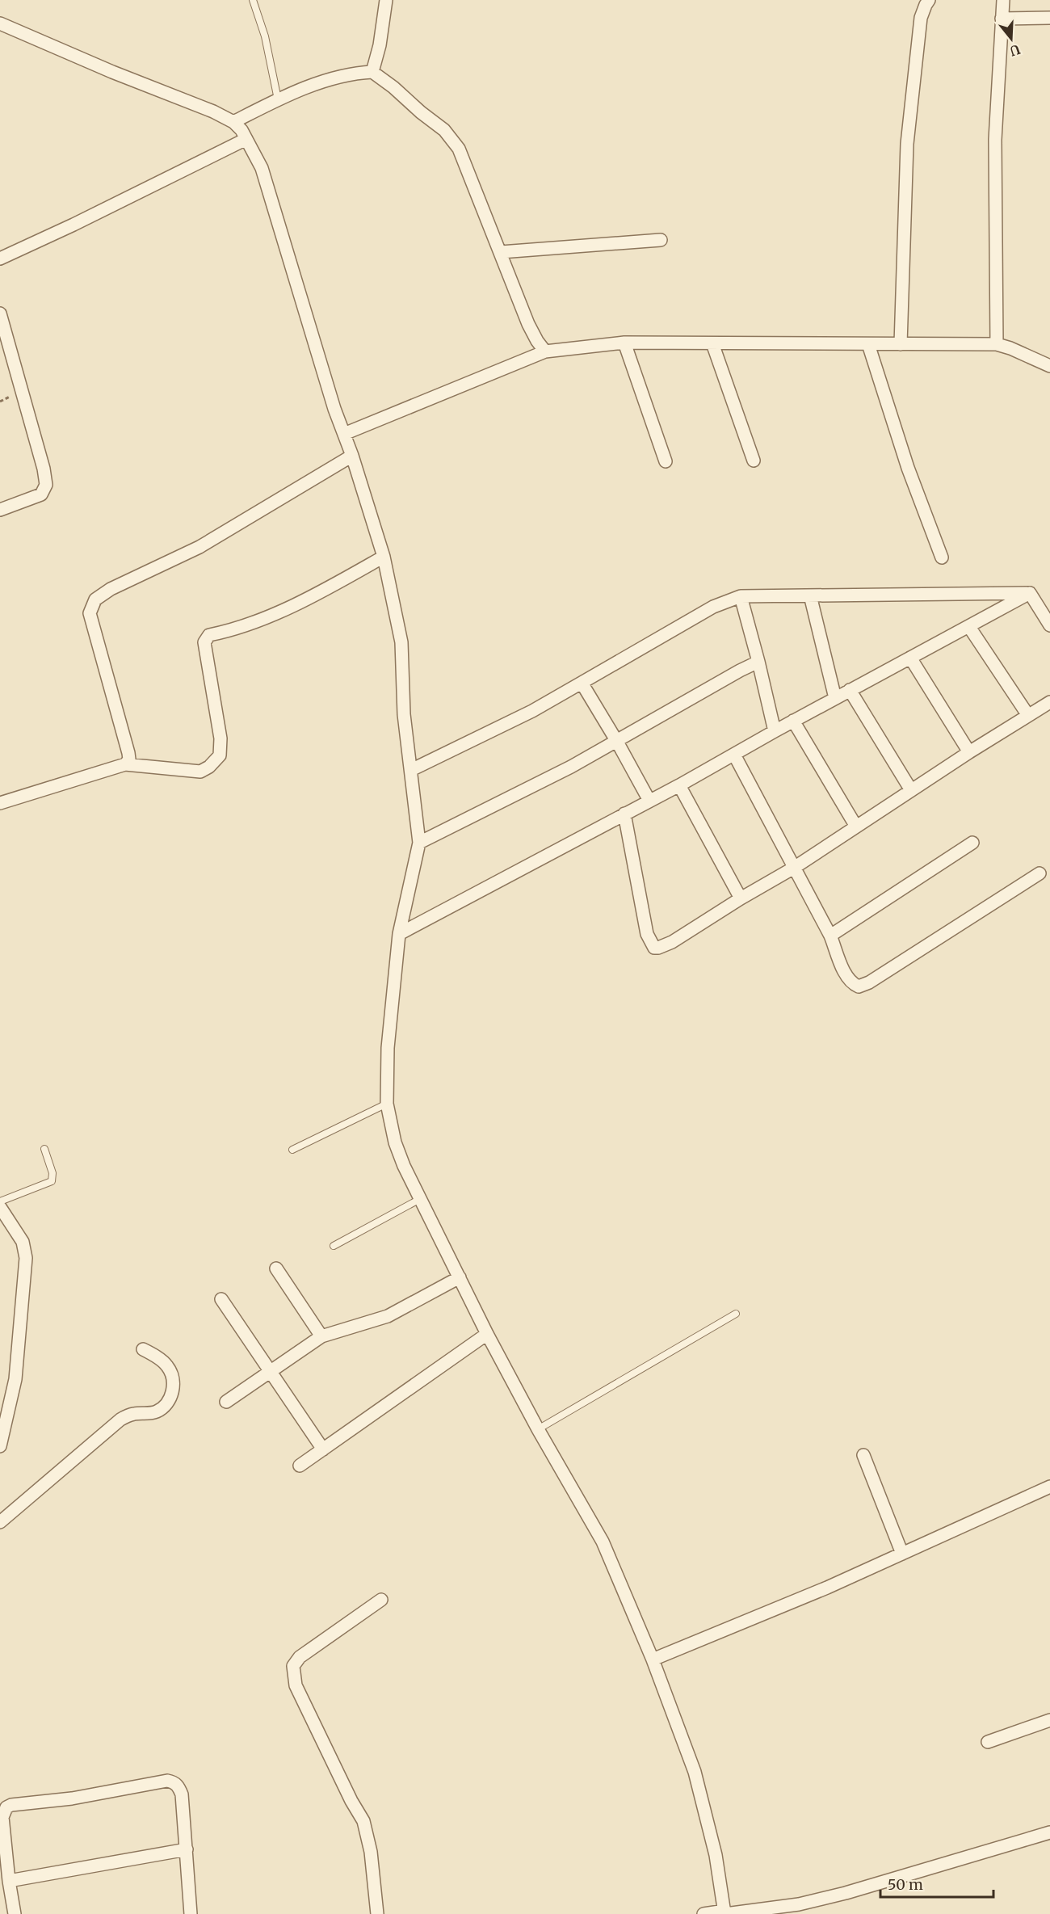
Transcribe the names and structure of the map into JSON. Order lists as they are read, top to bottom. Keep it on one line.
{"scale_bar":"50 m","north":"bottom"}
